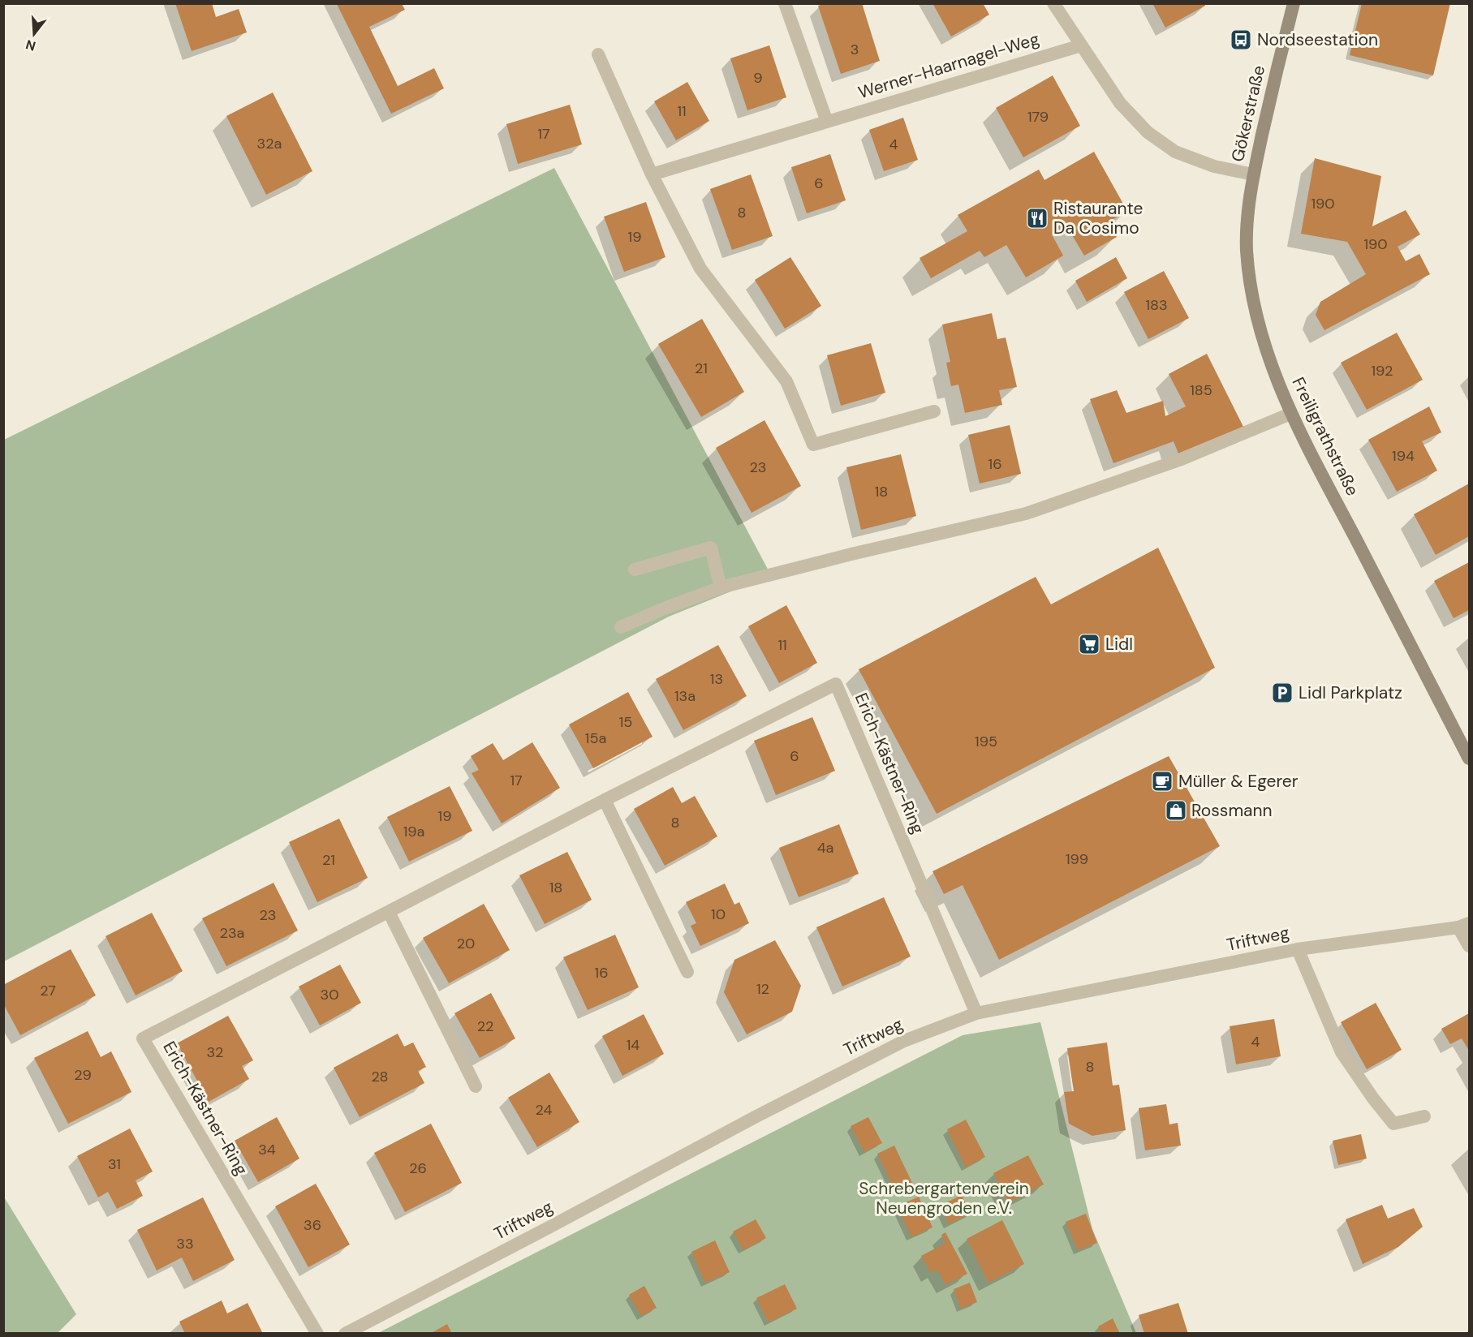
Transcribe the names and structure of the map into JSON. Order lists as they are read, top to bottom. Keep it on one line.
{"streets":{"main road":["Gökerstraße","Freiligrathstraße"],"street":["Werner-Haarnagel-Weg","Erich-Kästner-Ring","Triftweg"]},"crossings":[["Gökerstraße","Freiligrathstraße"],["Erich-Kästner-Ring","Triftweg"]],"parks":["Schrebergartenverein Neuengroden e.V."],"places":{"bus stop":["Nordseestation"],"restaurant":["Ristaurante Da Cosimo"],"supermarket":["Lidl"],"parking":["Lidl Parkplatz"],"cafe":["Müller & Egerer"],"shop":["Rossmann"]},"house_numbers":["3","9","11","179","17","32a","4","6","190","8","19","190","183","21","192","185","194","16","23","18","11","13","13a","15","15a","195","6","17","19","8","19a","4a","199","21","18","10","23","23a","20","16","12","27","30","22","4","14","32","8","29","28","24","34","31","26","36","33"],"north":"bottom"}
